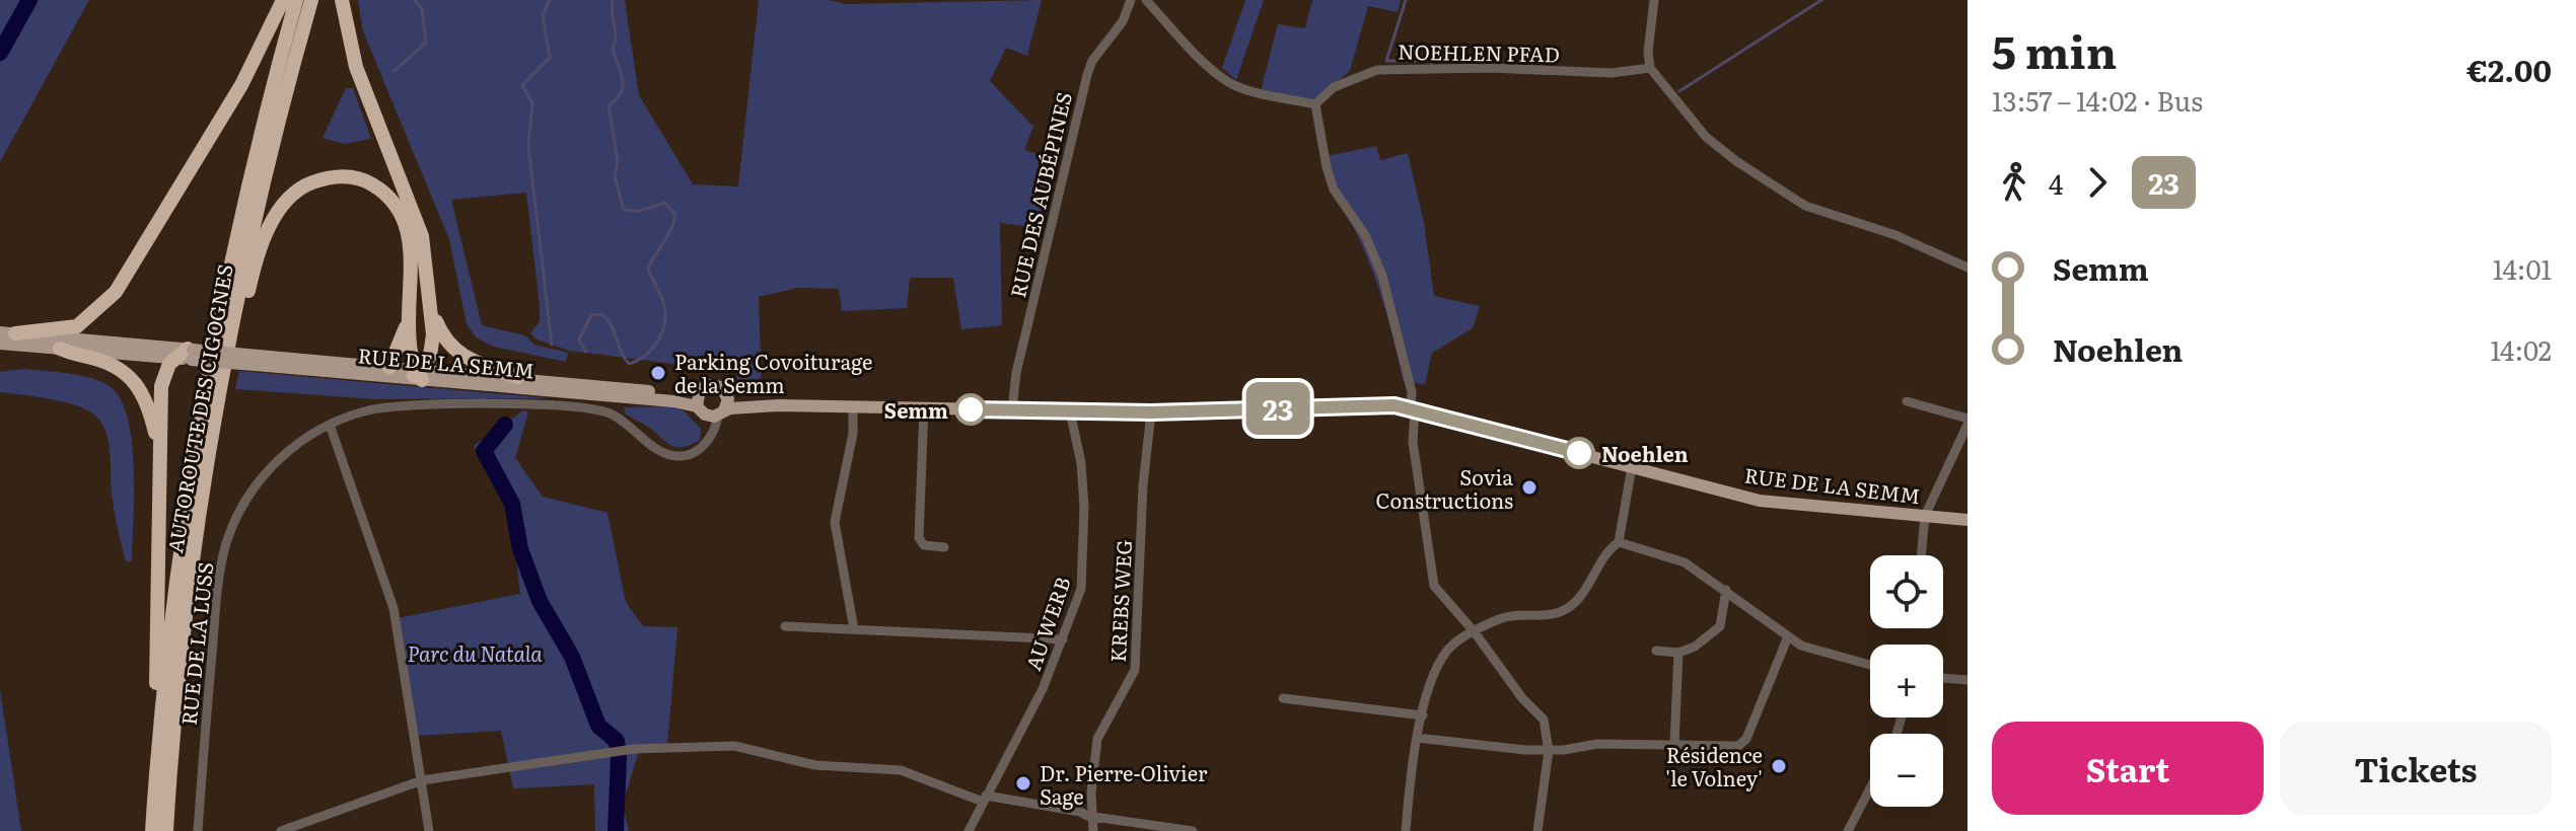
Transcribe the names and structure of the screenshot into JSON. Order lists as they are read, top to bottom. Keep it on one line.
{"streets":{"highway":["AUTOROUTE DES CIGOGNES"],"main road":["RUE DE LA SEMM"],"street":["NOEHLEN PFAD","RUE DES AUBÉPINES","KREBS WEG","AU WERB","RUE DE LA LUSS"]},"crossings":[["RUE DES AUBÉPINES","RUE DE LA SEMM"],["RUE DE LA SEMM","KREBS WEG"],["RUE DE LA SEMM","AU WERB"]],"parks":["Parc du Natala"],"places":["Parking Covoiturage de la Semm","Semm","Noehlen","Sovia Constructions","Résidence 'le Volney'","Dr. Pierre-Olivier Sage"],"lines":["bus line 23"],"page":{"on_map":"23","heading":["5 min","13:57 – 14:02 · Bus","€2.00"],"legs":["4","23"],"list":[{"name":"Semm","value":"14:01"},{"name":"Noehlen","value":"14:02"}],"map_buttons":["+","−"],"buttons":["Start","Tickets"]}}
